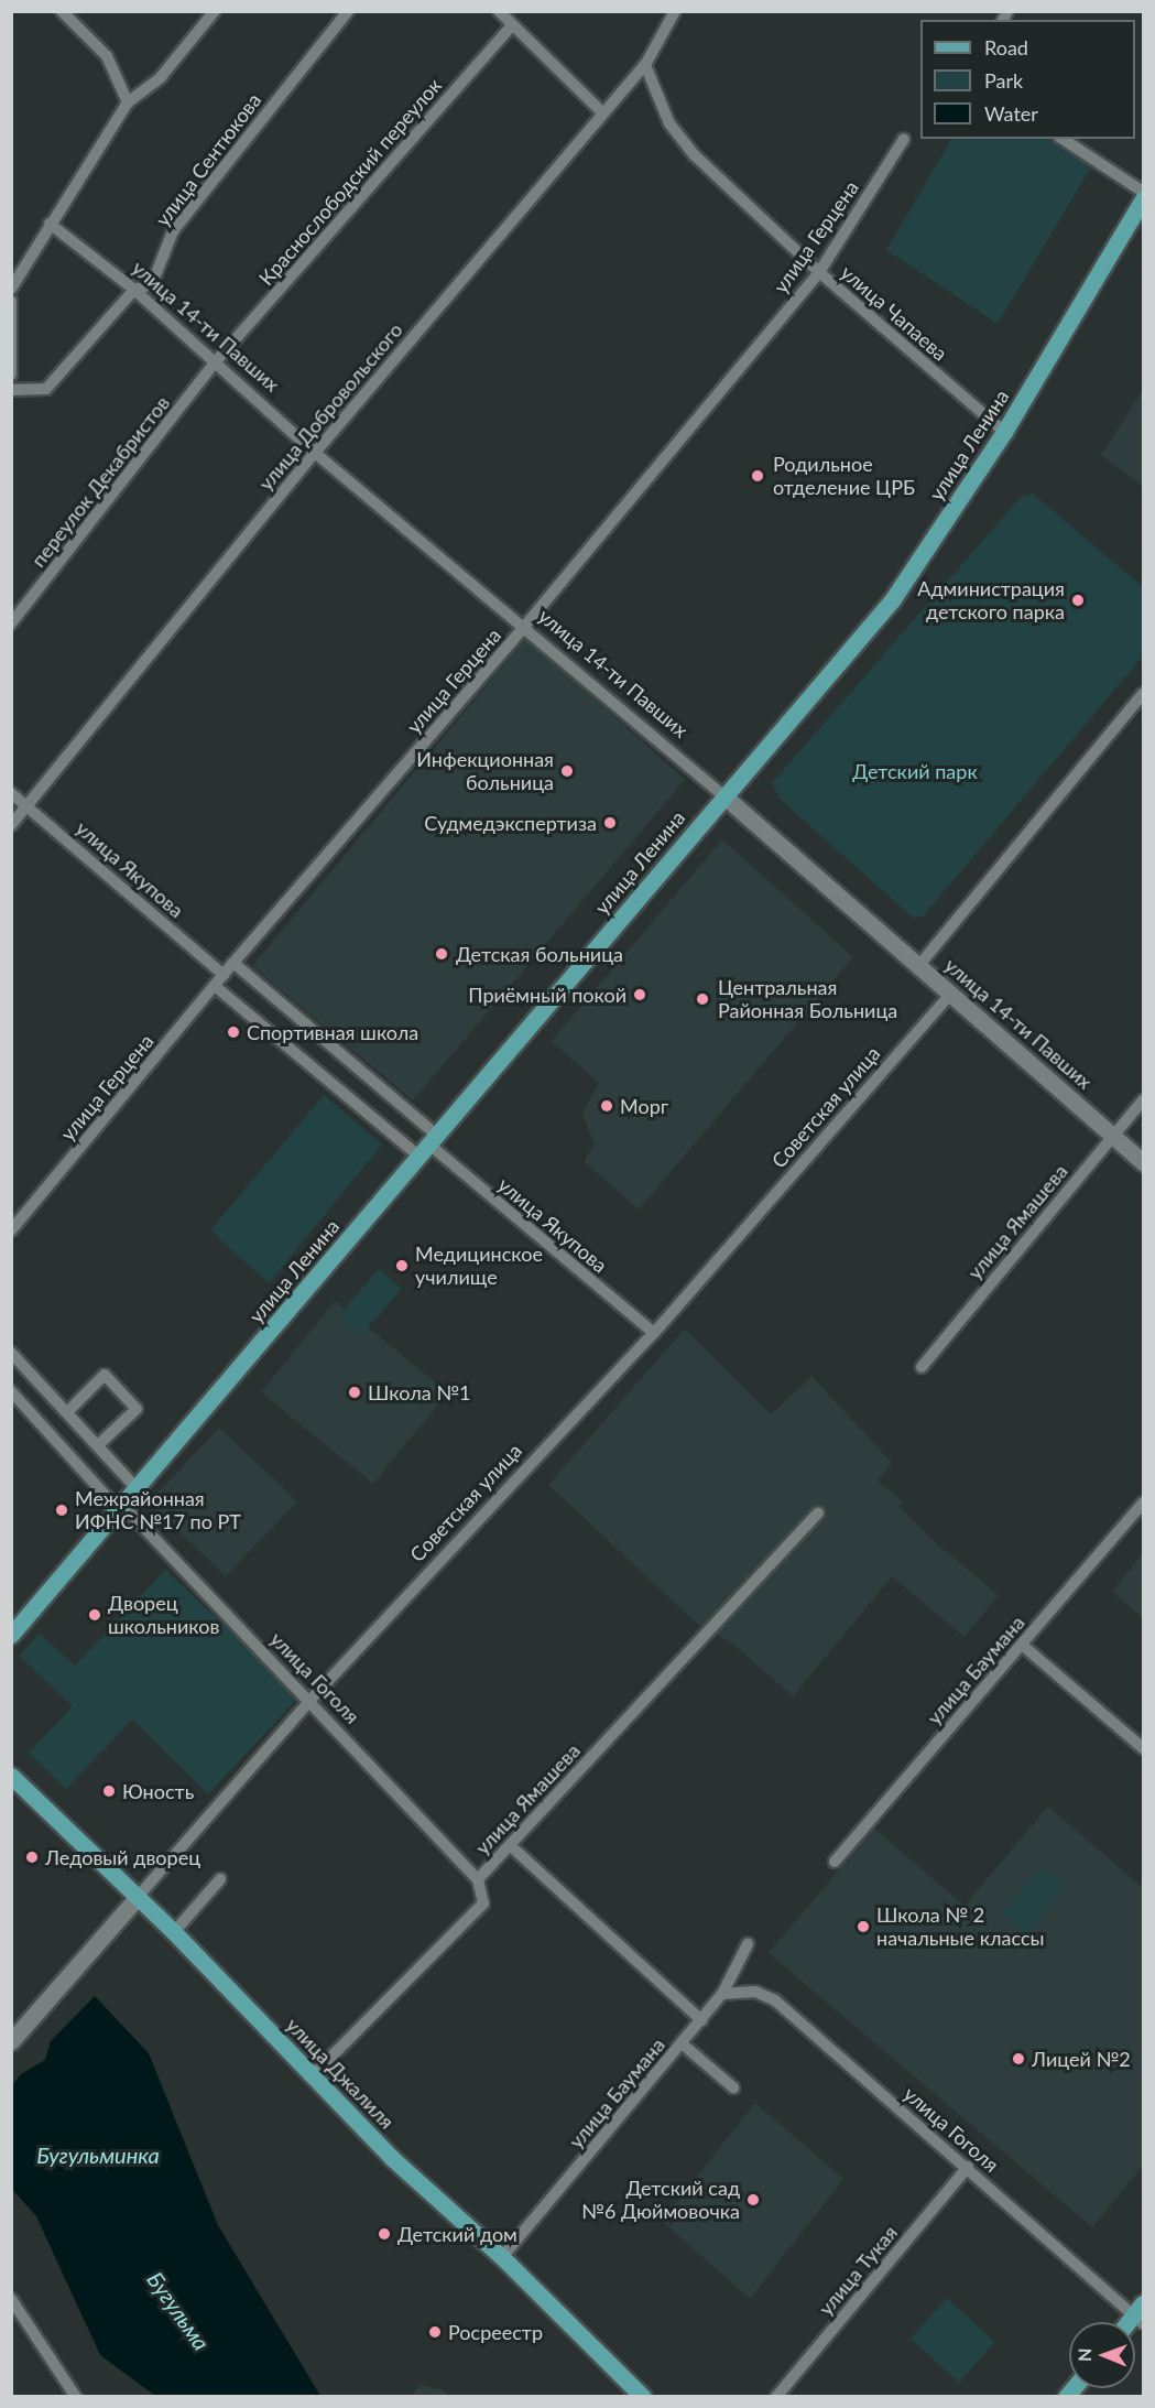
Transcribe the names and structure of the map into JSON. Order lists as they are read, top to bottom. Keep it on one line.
{"streets":{"main road":["улица Ленина","улица Джалиля"],"street":["улица Сентюкова","Краснослободский переулок","улица Герцена","улица Чапаева","улица 14-ти Павших","улица Добровольского","переулок Декабристов","улица Якупова","Советская улица","улица Ямашева","улица Баумана","улица Гоголя","улица Тукая"]},"crossings":[["улица Сентюкова","улица 14-ти Павших"],["Краснослободский переулок","улица 14-ти Павших"],["Краснослободский переулок","переулок Декабристов"],["улица Герцена","улица Чапаева"],["улица Герцена","улица 14-ти Павших"],["улица Герцена","улица Якупова"],["улица Чапаева","улица Добровольского"],["улица Чапаева","улица Ленина"],["улица 14-ти Павших","улица Добровольского"],["улица 14-ти Павших","улица Ленина"],["улица 14-ти Павших","переулок Декабристов"],["улица 14-ти Павших","Советская улица"],["улица 14-ти Павших","улица Ямашева"],["улица Добровольского","улица Якупова"],["улица Ленина","улица Якупова"],["улица Ленина","улица Гоголя"],["улица Якупова","Советская улица"],["Советская улица","улица Гоголя"],["Советская улица","улица Джалиля"],["улица Ямашева","улица Гоголя"],["улица Ямашева","улица Джалиля"],["улица Баумана","улица Гоголя"],["улица Баумана","улица Джалиля"],["улица Гоголя","улица Тукая"]],"water":["Бугульминка","Бугульма"],"parks":["Детский парк"],"places":["Родильное отделение ЦРБ","Администрация детского парка","Инфекционная больница","Судмедэкспертиза","Детская больница","Приёмный покой","Центральная Районная Больница","Спортивная школа","Морг","Медицинское училище","Школа №1","Межрайонная ИФНС №17 по РТ","Дворец школьников","Юность","Ледовый дворец","Школа № 2 начальные классы","Лицей №2","Детский сад №6 Дюймовочка","Детский дом","Росреестр"],"legend":["Road","Park","Water"],"north":"left"}
